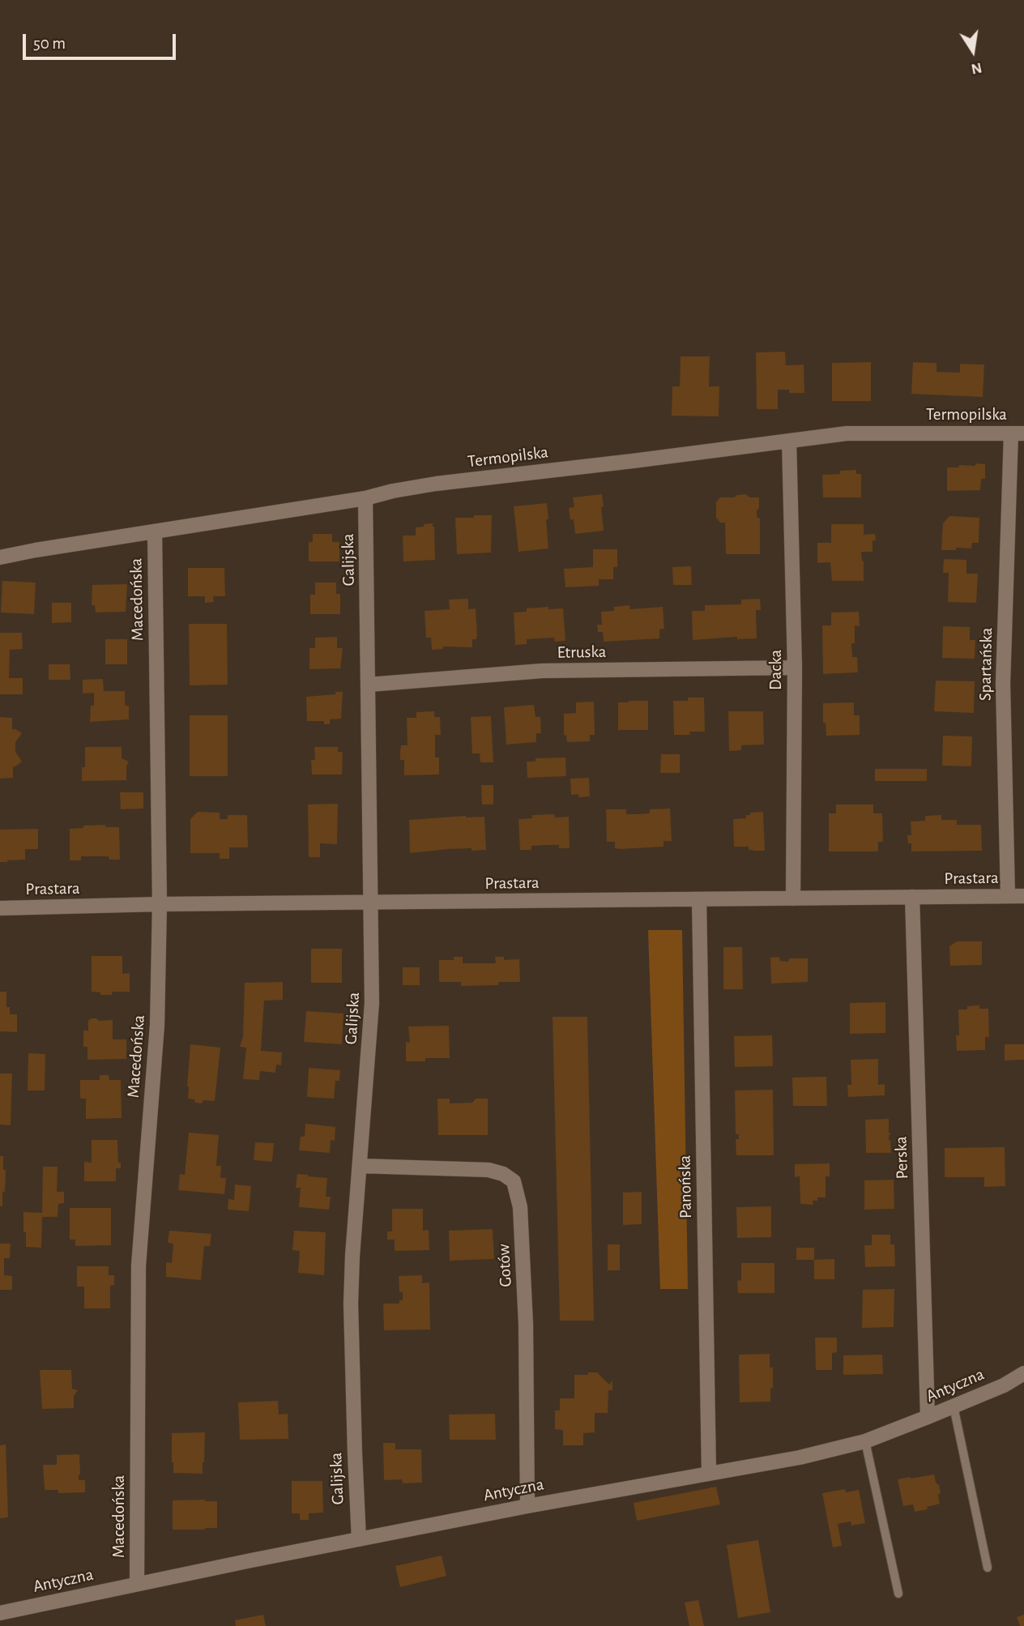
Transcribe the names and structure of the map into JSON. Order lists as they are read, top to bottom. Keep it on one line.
{"streets":{"street":["Termopilska","Galijska","Macedońska","Etruska","Spartańska","Dacka","Prastara","Perska","Panońska","Gotów","Antyczna"]},"crossings":[["Termopilska","Galijska"],["Termopilska","Macedońska"],["Termopilska","Spartańska"],["Termopilska","Dacka"],["Galijska","Etruska"],["Galijska","Prastara"],["Galijska","Gotów"],["Galijska","Antyczna"],["Macedońska","Prastara"],["Macedońska","Antyczna"],["Etruska","Dacka"],["Spartańska","Prastara"],["Dacka","Prastara"],["Prastara","Perska"],["Prastara","Panońska"],["Perska","Antyczna"],["Panońska","Antyczna"],["Gotów","Antyczna"]],"scale_bar":"50 m","north":"bottom"}
